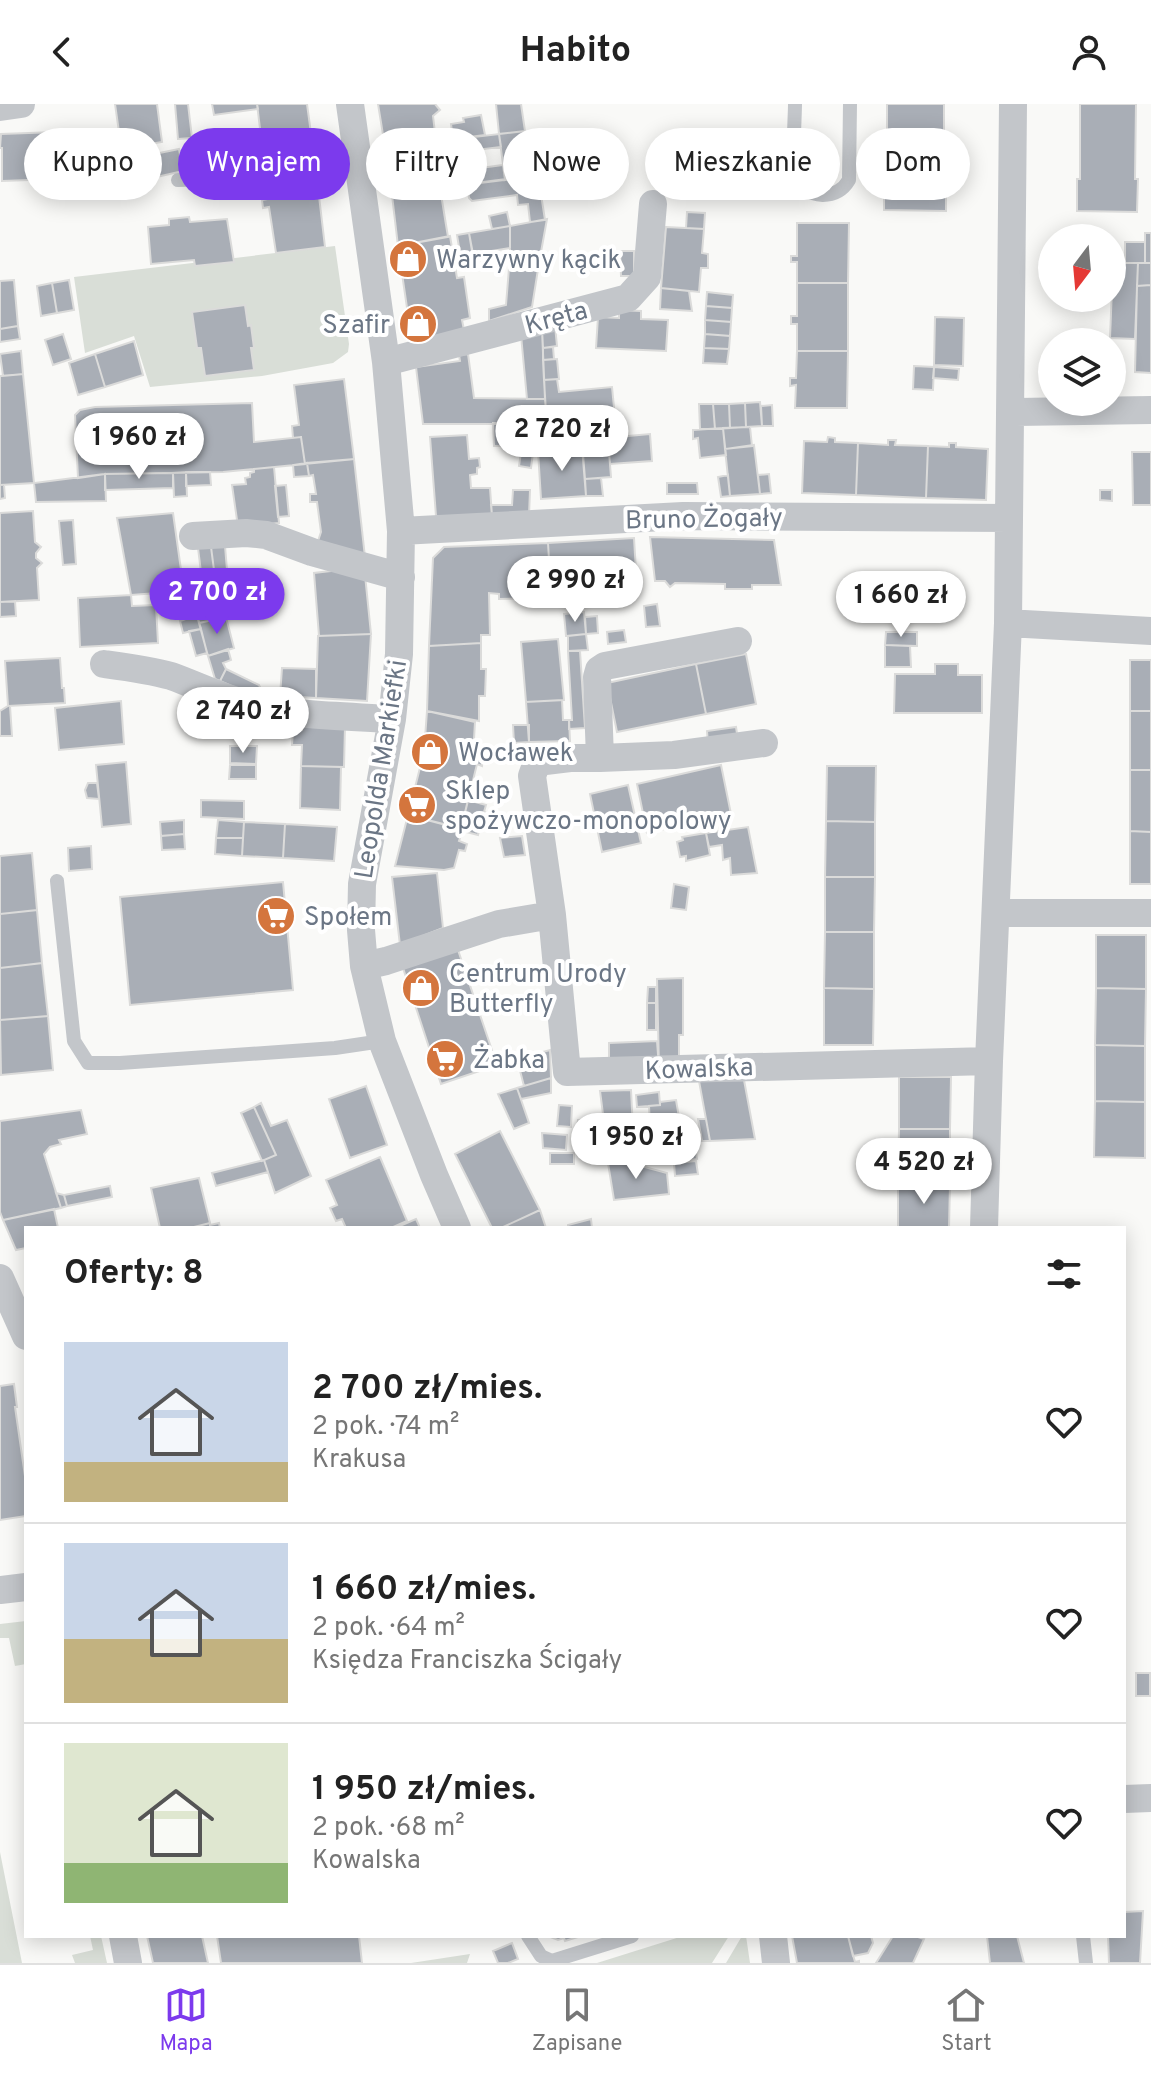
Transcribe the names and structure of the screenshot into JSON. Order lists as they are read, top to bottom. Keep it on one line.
{"streets":{"street":["Kręta","Bruno Żogały","Leopolda Markiefki","Kowalska"]},"crossings":[["Kręta","Leopolda Markiefki"],["Bruno Żogały","Leopolda Markiefki"]],"places":{"shop":["Warzywny kącik","Szafir","Wocławek","Centrum Urody Butterfly"],"supermarket":["Sklep spożywczo-monopolowy","Społem","Żabka"]},"north":"bottom","page":{"header":"Habito","chip":["Kupno","Wynajem","Filtry","Nowe","Mieszkanie","Dom"],"price":["2 720 zł","1 960 zł","2 990 zł","2 700 zł","1 660 zł","2 740 zł","1 950 zł","4 520 zł"],"heading":"Oferty: 8","list":[{"name":"2 700 zł/mies.","note":"2 pok. · 74 m² · Krakusa"},{"name":"1 660 zł/mies.","note":"2 pok. · 64 m² · Księdza Franciszka Ścigały"},{"name":"1 950 zł/mies.","note":"2 pok. · 68 m² · Kowalska"}],"tabs":["Mapa","Zapisane","Start"]}}
